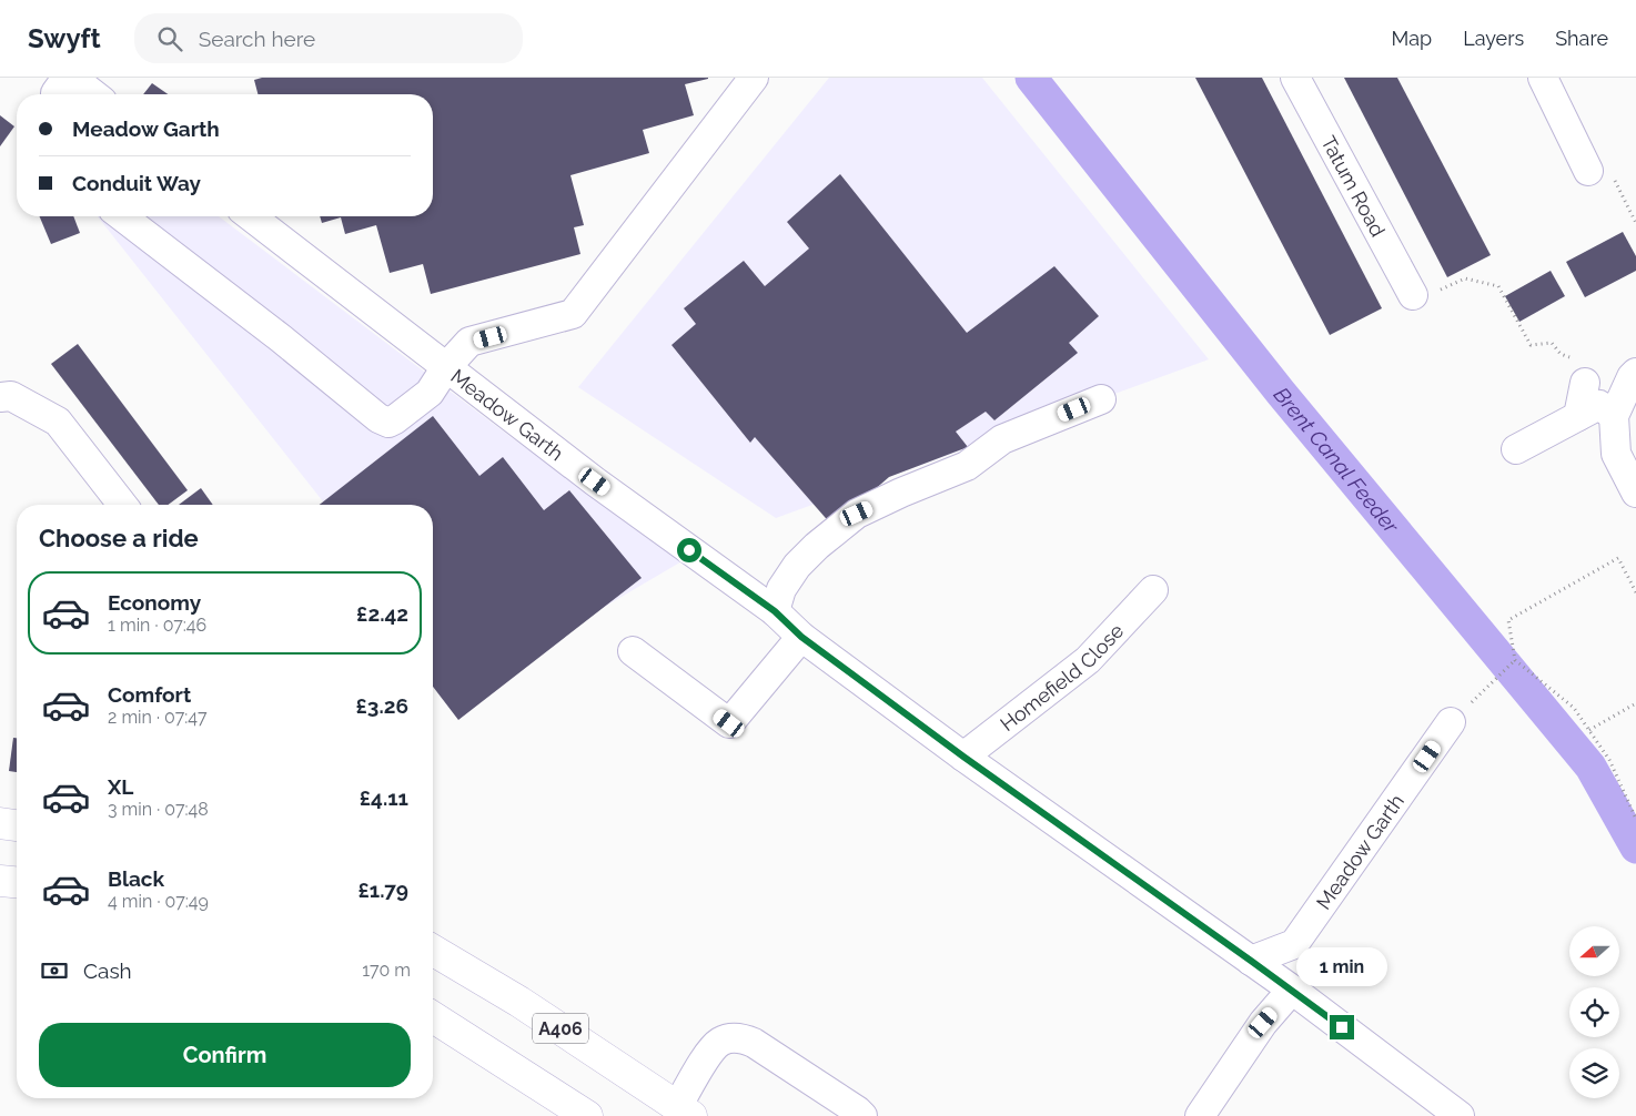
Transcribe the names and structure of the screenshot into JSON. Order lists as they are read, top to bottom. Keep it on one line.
{"streets":{"highway":["A406"],"street":["Tatum Road","Meadow Garth","Homefield Close"]},"crossings":[["Meadow Garth","Homefield Close"]],"water":["Brent Canal Feeder"],"north":"left","page":{"header":"Swyft","search":"Search here","nav":["Map","Layers","Share"],"banner":["Meadow Garth","Conduit Way"],"heading":"Choose a ride","list":[{"name":"Economy","note":"1 min · 07:46","value":"£2.42"},{"name":"Comfort","note":"2 min · 07:47","value":"£3.26"},{"name":"XL","note":"3 min · 07:48","value":"£4.11"},{"name":"Black","note":"4 min · 07:49","value":"£1.79"}],"pay":["Cash","170 m"],"bubble":"1 min","buttons":"Confirm"}}
